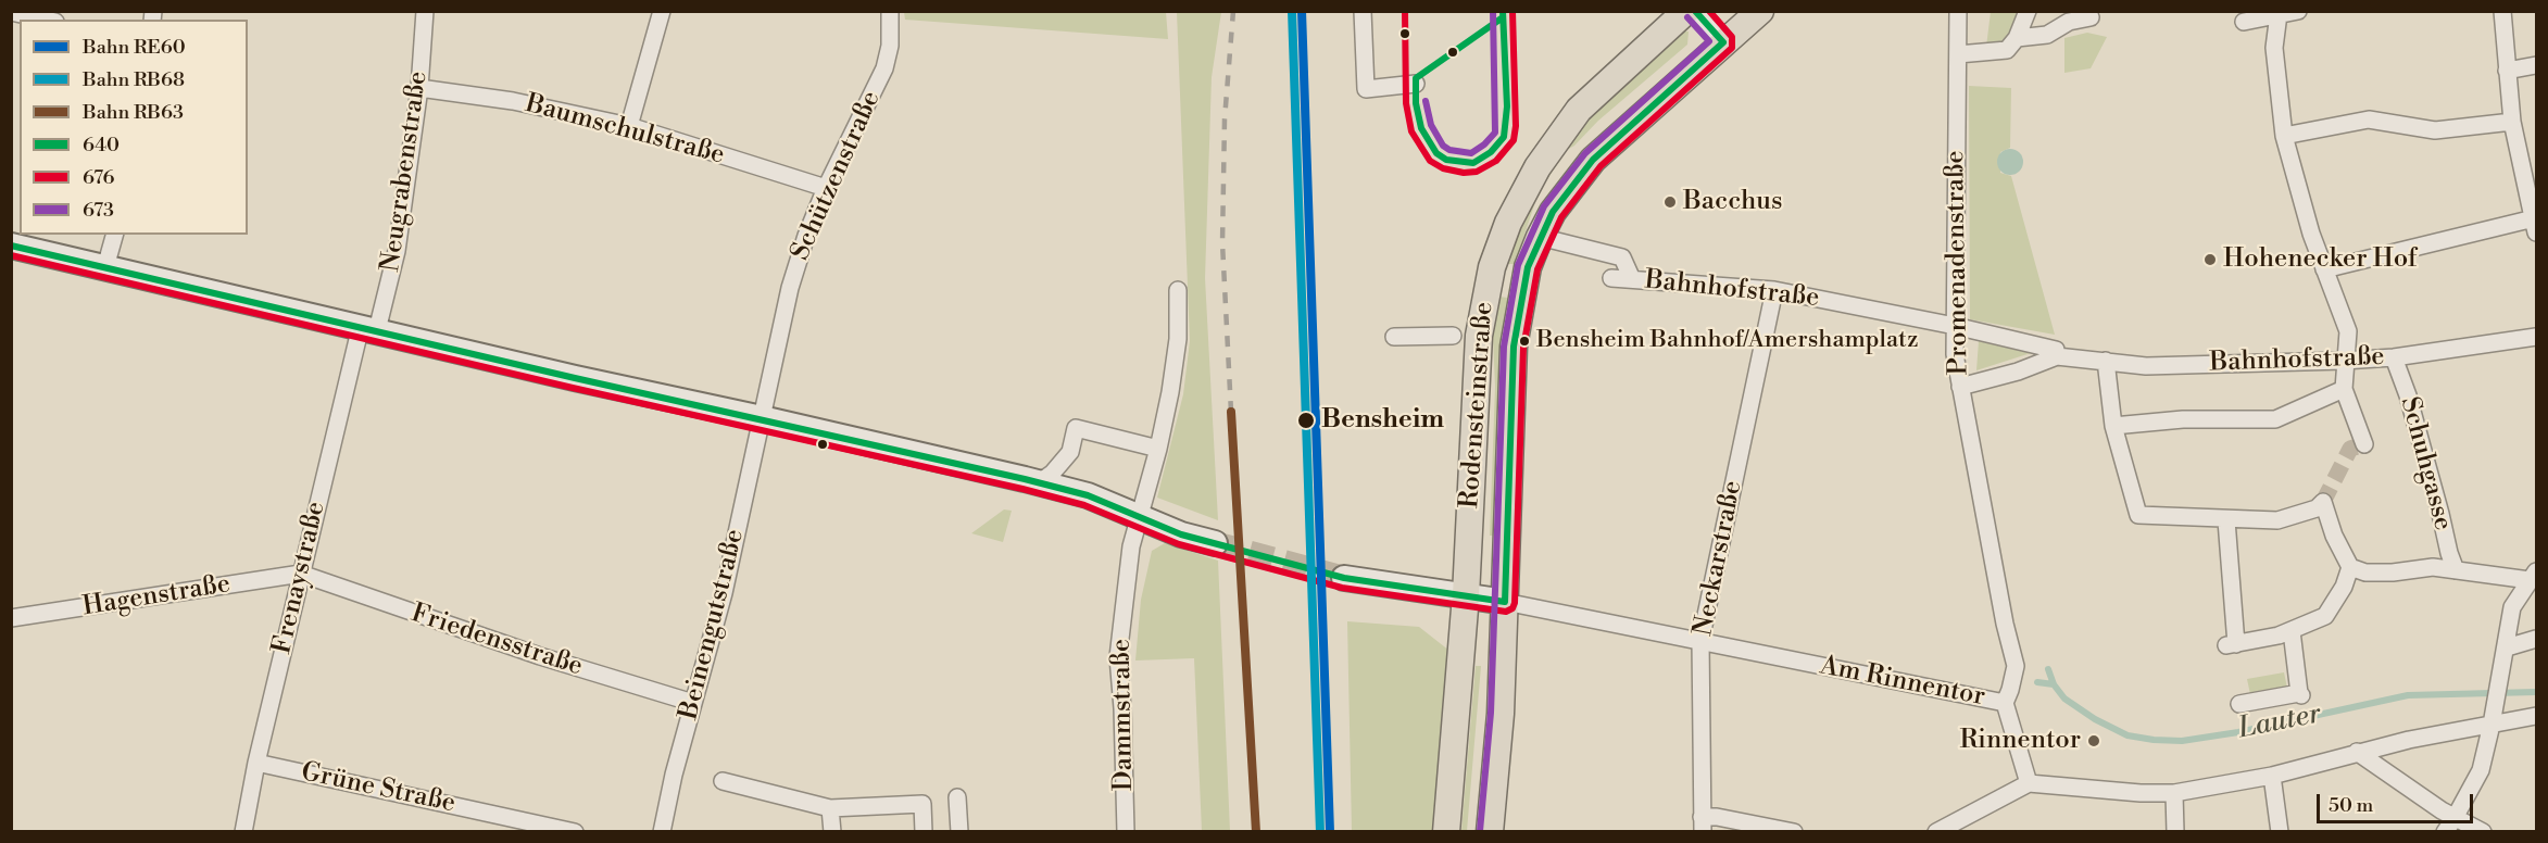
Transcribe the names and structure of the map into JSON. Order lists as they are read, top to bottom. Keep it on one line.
{"streets":{"main road":["Rodensteinstraße"],"street":["Baumschulstraße","Neugrabenstraße","Schützenstraße","Promenadenstraße","Bahnhofstraße","Schuhgasse","Neckarstraße","Frenaystraße","Hagenstraße","Beinengutstraße","Friedensstraße","Am Rinnentor","Dammstraße","Grüne Straße"]},"crossings":[["Baumschulstraße","Neugrabenstraße"],["Baumschulstraße","Schützenstraße"],["Neugrabenstraße","Frenaystraße"],["Schützenstraße","Beinengutstraße"],["Promenadenstraße","Bahnhofstraße"],["Promenadenstraße","Am Rinnentor"],["Bahnhofstraße","Rodensteinstraße"],["Bahnhofstraße","Schuhgasse"],["Bahnhofstraße","Neckarstraße"],["Rodensteinstraße","Am Rinnentor"],["Neckarstraße","Am Rinnentor"],["Frenaystraße","Hagenstraße"],["Frenaystraße","Friedensstraße"],["Frenaystraße","Grüne Straße"],["Hagenstraße","Friedensstraße"],["Beinengutstraße","Friedensstraße"]],"water":["Lauter"],"places":["Bacchus","Hohenecker Hof","Bensheim Bahnhof/Amershamplatz","Bensheim","Rinnentor"],"lines":["rail line RE60","rail line RB68","transit line 640","transit line 676","transit line 673","rail line RB63"],"legend":["Bahn RE60","Bahn RB68","Bahn RB63","640","676","673"],"scale_bar":"50 m"}
